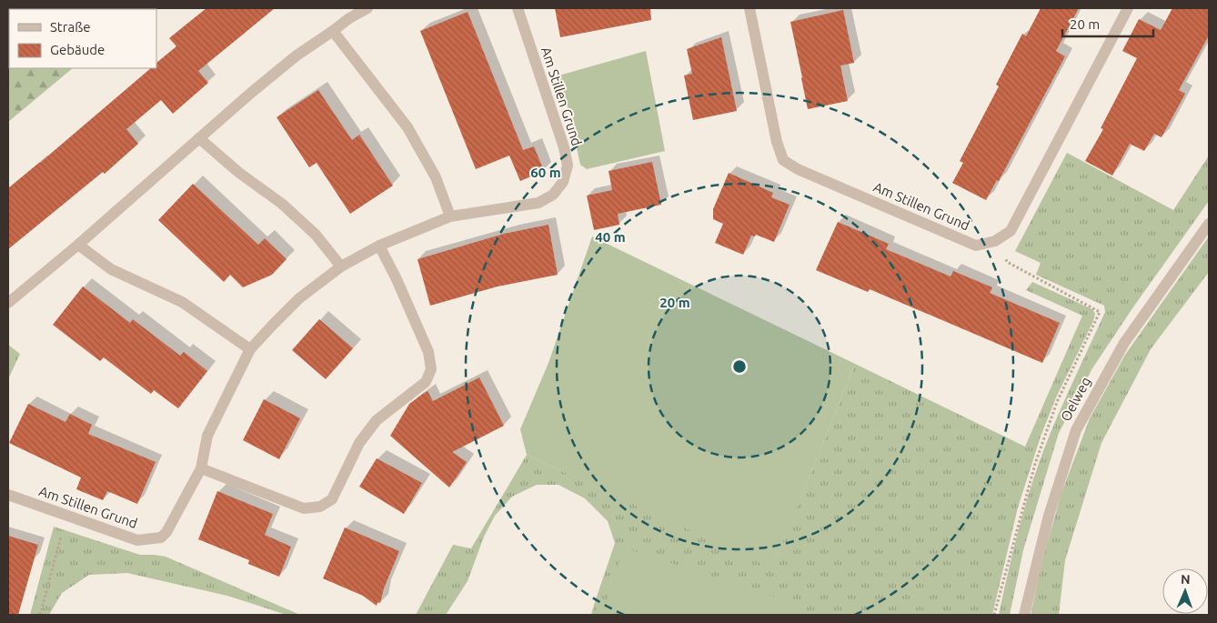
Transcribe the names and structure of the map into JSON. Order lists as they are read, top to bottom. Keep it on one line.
{"streets":{"street":["Am Stillen Grund","Oelweg"]},"legend":["Straße","Gebäude"],"scale_bar":"20 m","north":"top","rings":["60 m","40 m","20 m"]}
